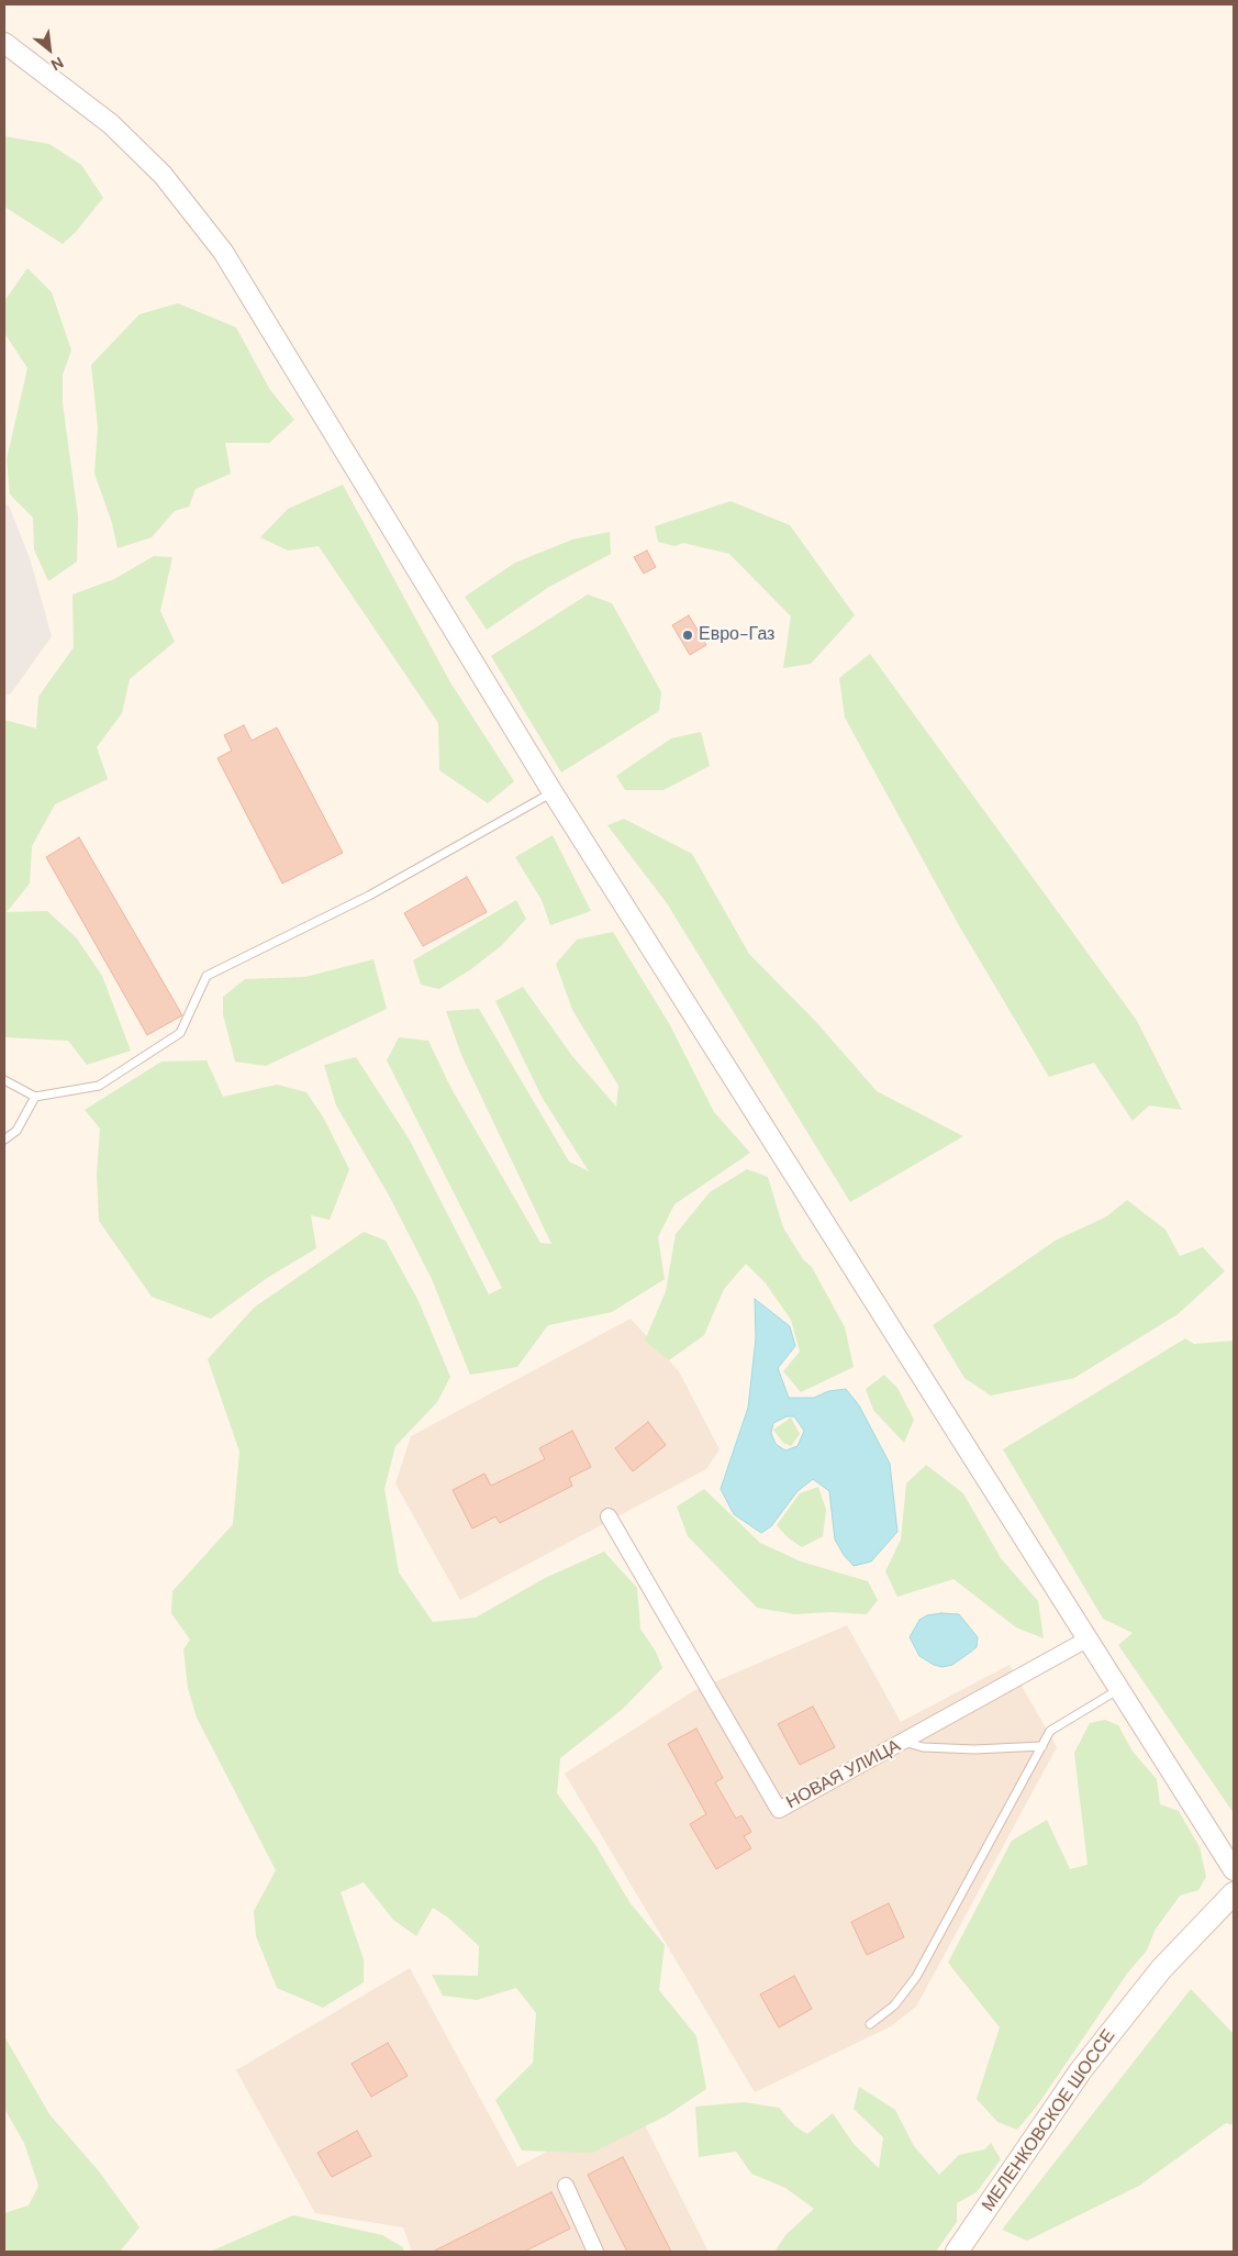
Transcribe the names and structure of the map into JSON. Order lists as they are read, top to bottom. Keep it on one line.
{"streets":{"main road":["МЕЛЕНКОВСКОЕ ШОССЕ"],"street":["НОВАЯ УЛИЦА"]},"places":["Евро-Газ"],"north":"bottom right"}
